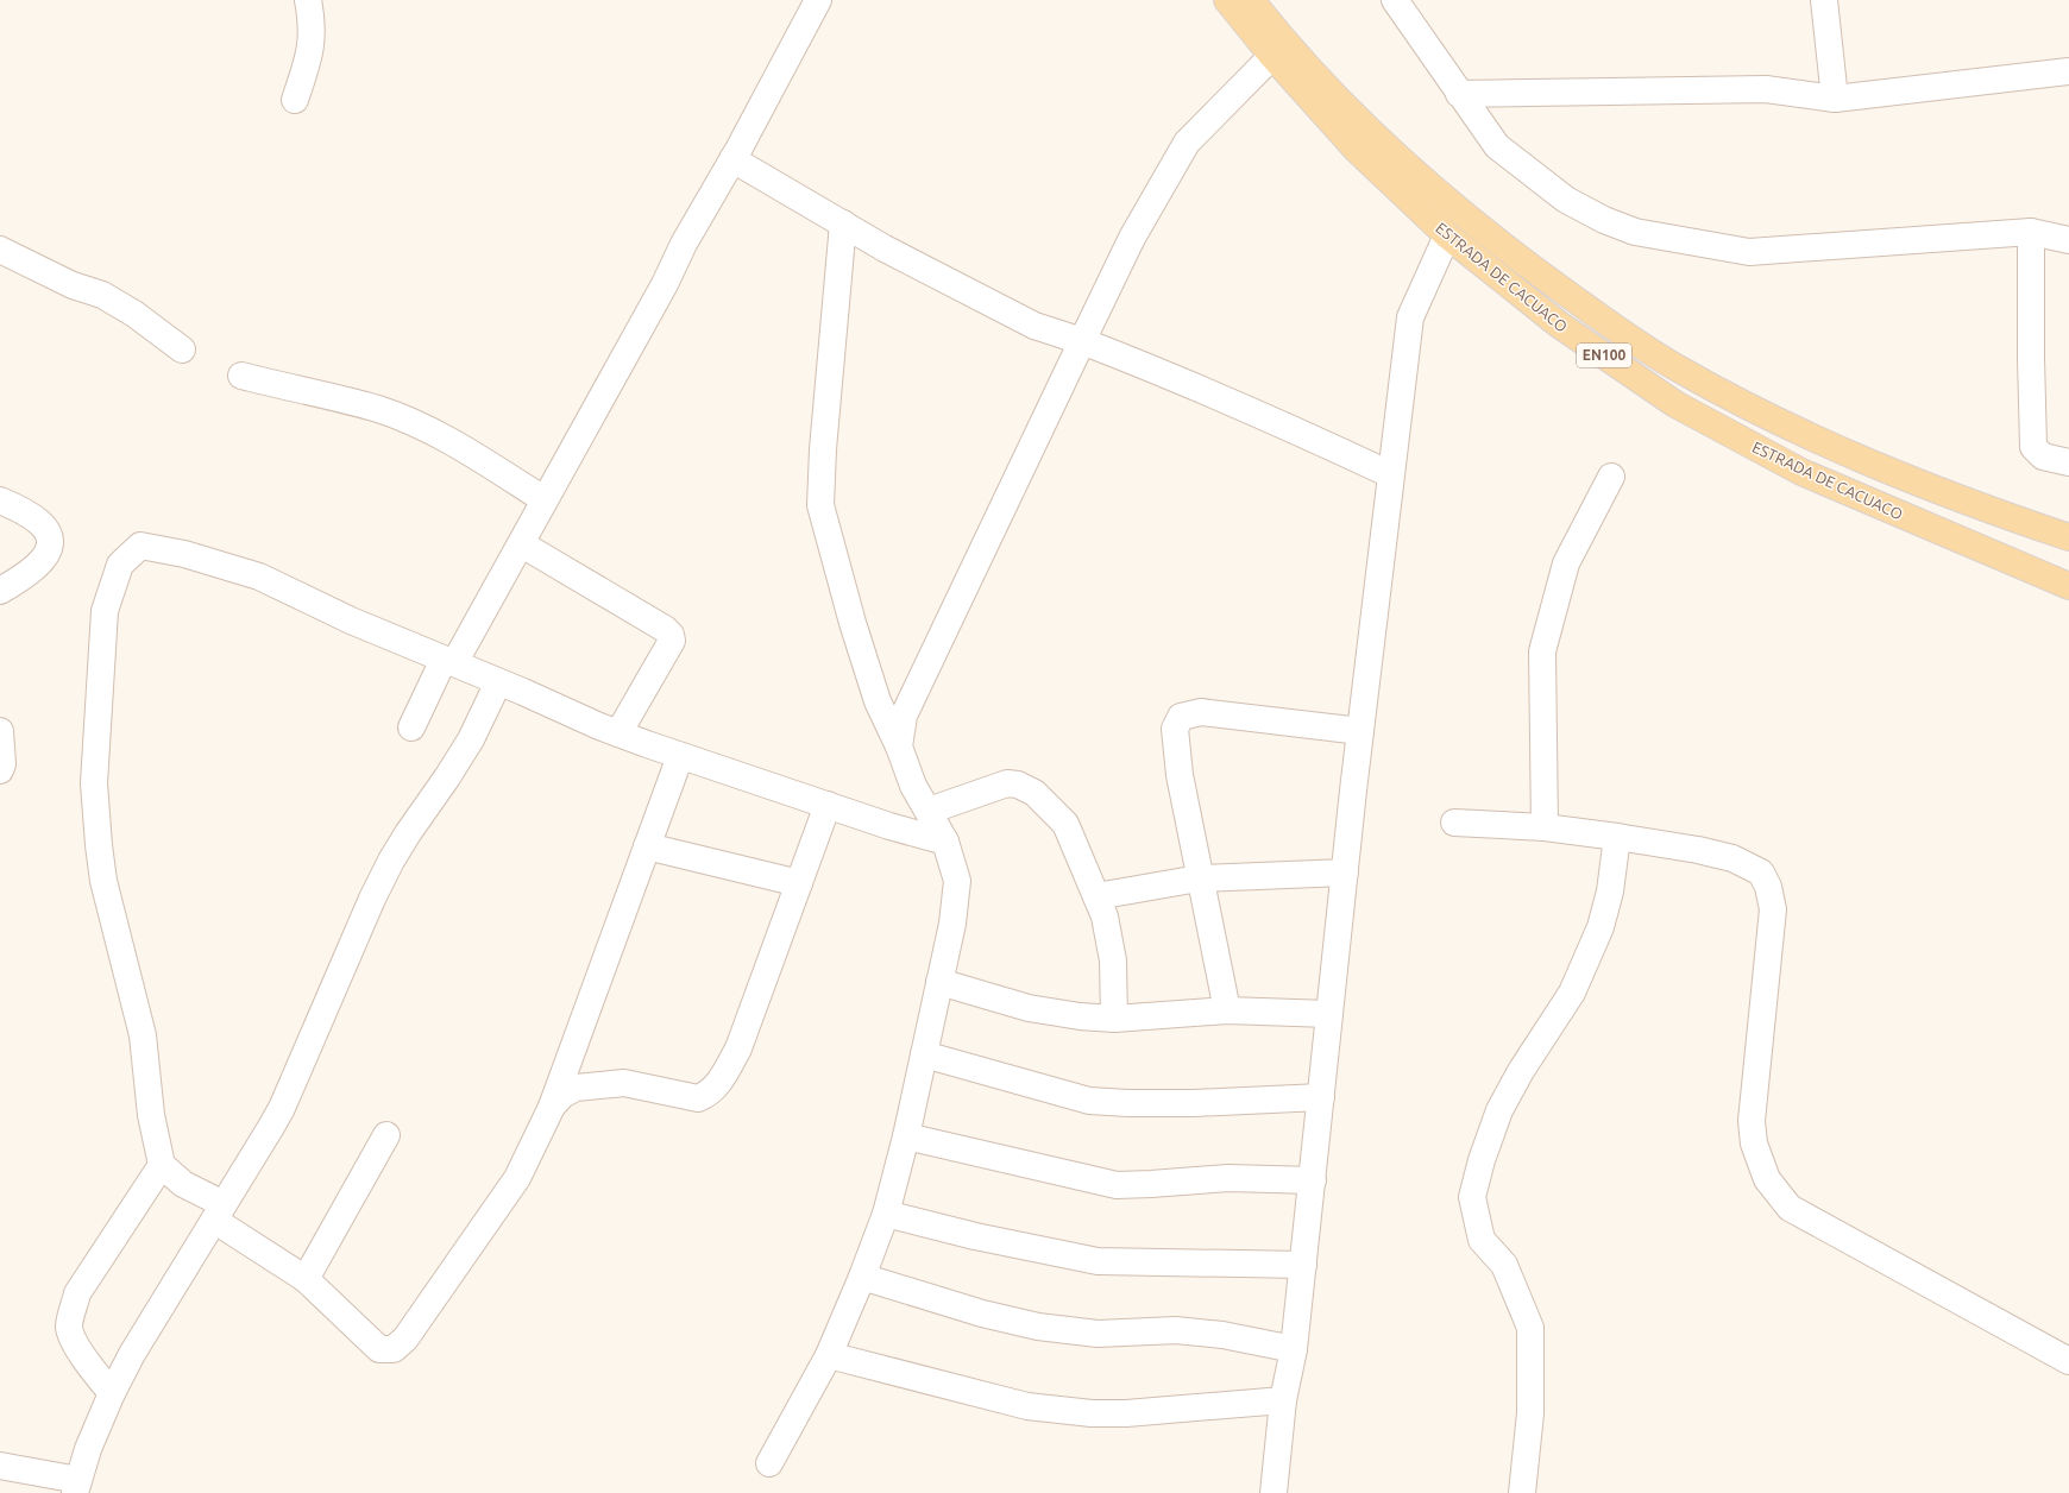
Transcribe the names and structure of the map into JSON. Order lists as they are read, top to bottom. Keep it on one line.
{"streets":{"main road":["ESTRADA DE CACUACO","EN100"]}}
